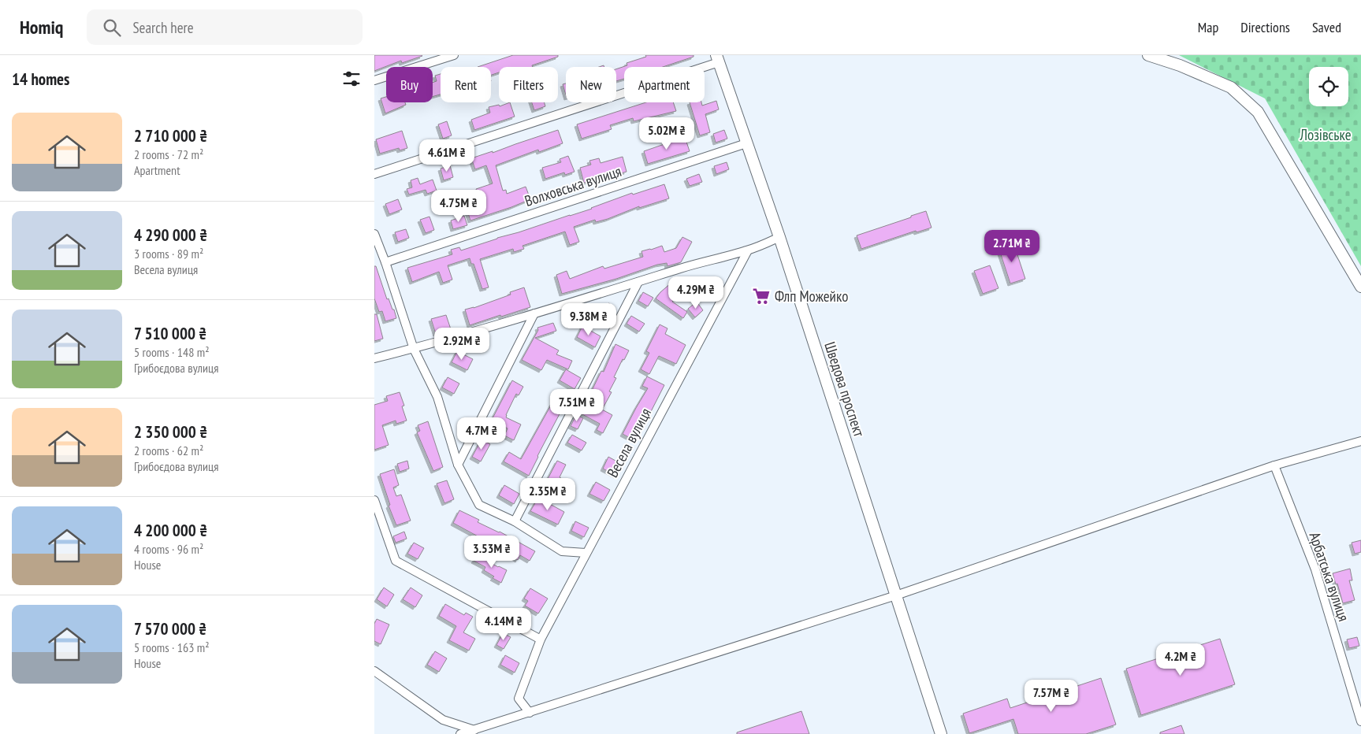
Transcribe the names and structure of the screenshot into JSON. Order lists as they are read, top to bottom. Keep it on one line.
{"streets":{"street":["Волховська вулиця","Шведова проспект","Весела вулиця","Арбатська вулиця"]},"crossings":[["Волховська вулиця","Шведова проспект"]],"parks":["Лозівське"],"places":{"supermarket":["Флп Можейко"]},"page":{"header":"Homiq","search":"Search here","nav":["Map","Directions","Saved"],"heading":"14 homes","chip":["Buy","Rent","Filters","New","Apartment"],"list":[{"name":"2 710 000 ₴","note":"2 rooms · 72 m² · Apartment"},{"name":"4 290 000 ₴","note":"3 rooms · 89 m² · Весела вулиця"},{"name":"7 510 000 ₴","note":"5 rooms · 148 m² · Грибоєдова вулиця"},{"name":"2 350 000 ₴","note":"2 rooms · 62 m² · Грибоєдова вулиця"},{"name":"4 200 000 ₴","note":"4 rooms · 96 m² · House"},{"name":"7 570 000 ₴","note":"5 rooms · 163 m² · House"}],"price":["5.02M ₴","4.61M ₴","4.75M ₴","2.71M ₴","4.29M ₴","9.38M ₴","2.92M ₴","7.51M ₴","4.7M ₴","2.35M ₴","3.53M ₴","4.14M ₴","4.2M ₴","7.57M ₴"]}}
